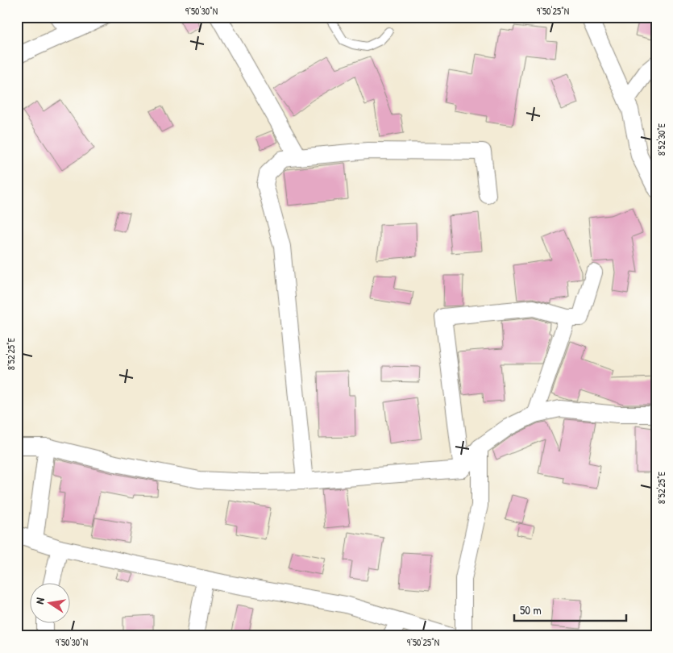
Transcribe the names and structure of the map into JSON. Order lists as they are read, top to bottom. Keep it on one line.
{"scale_bar":"50 m","north":"left","coordinates":["9°50'30\"N","9°50'25\"N","8°52'30\"E","8°52'25\"E"]}
